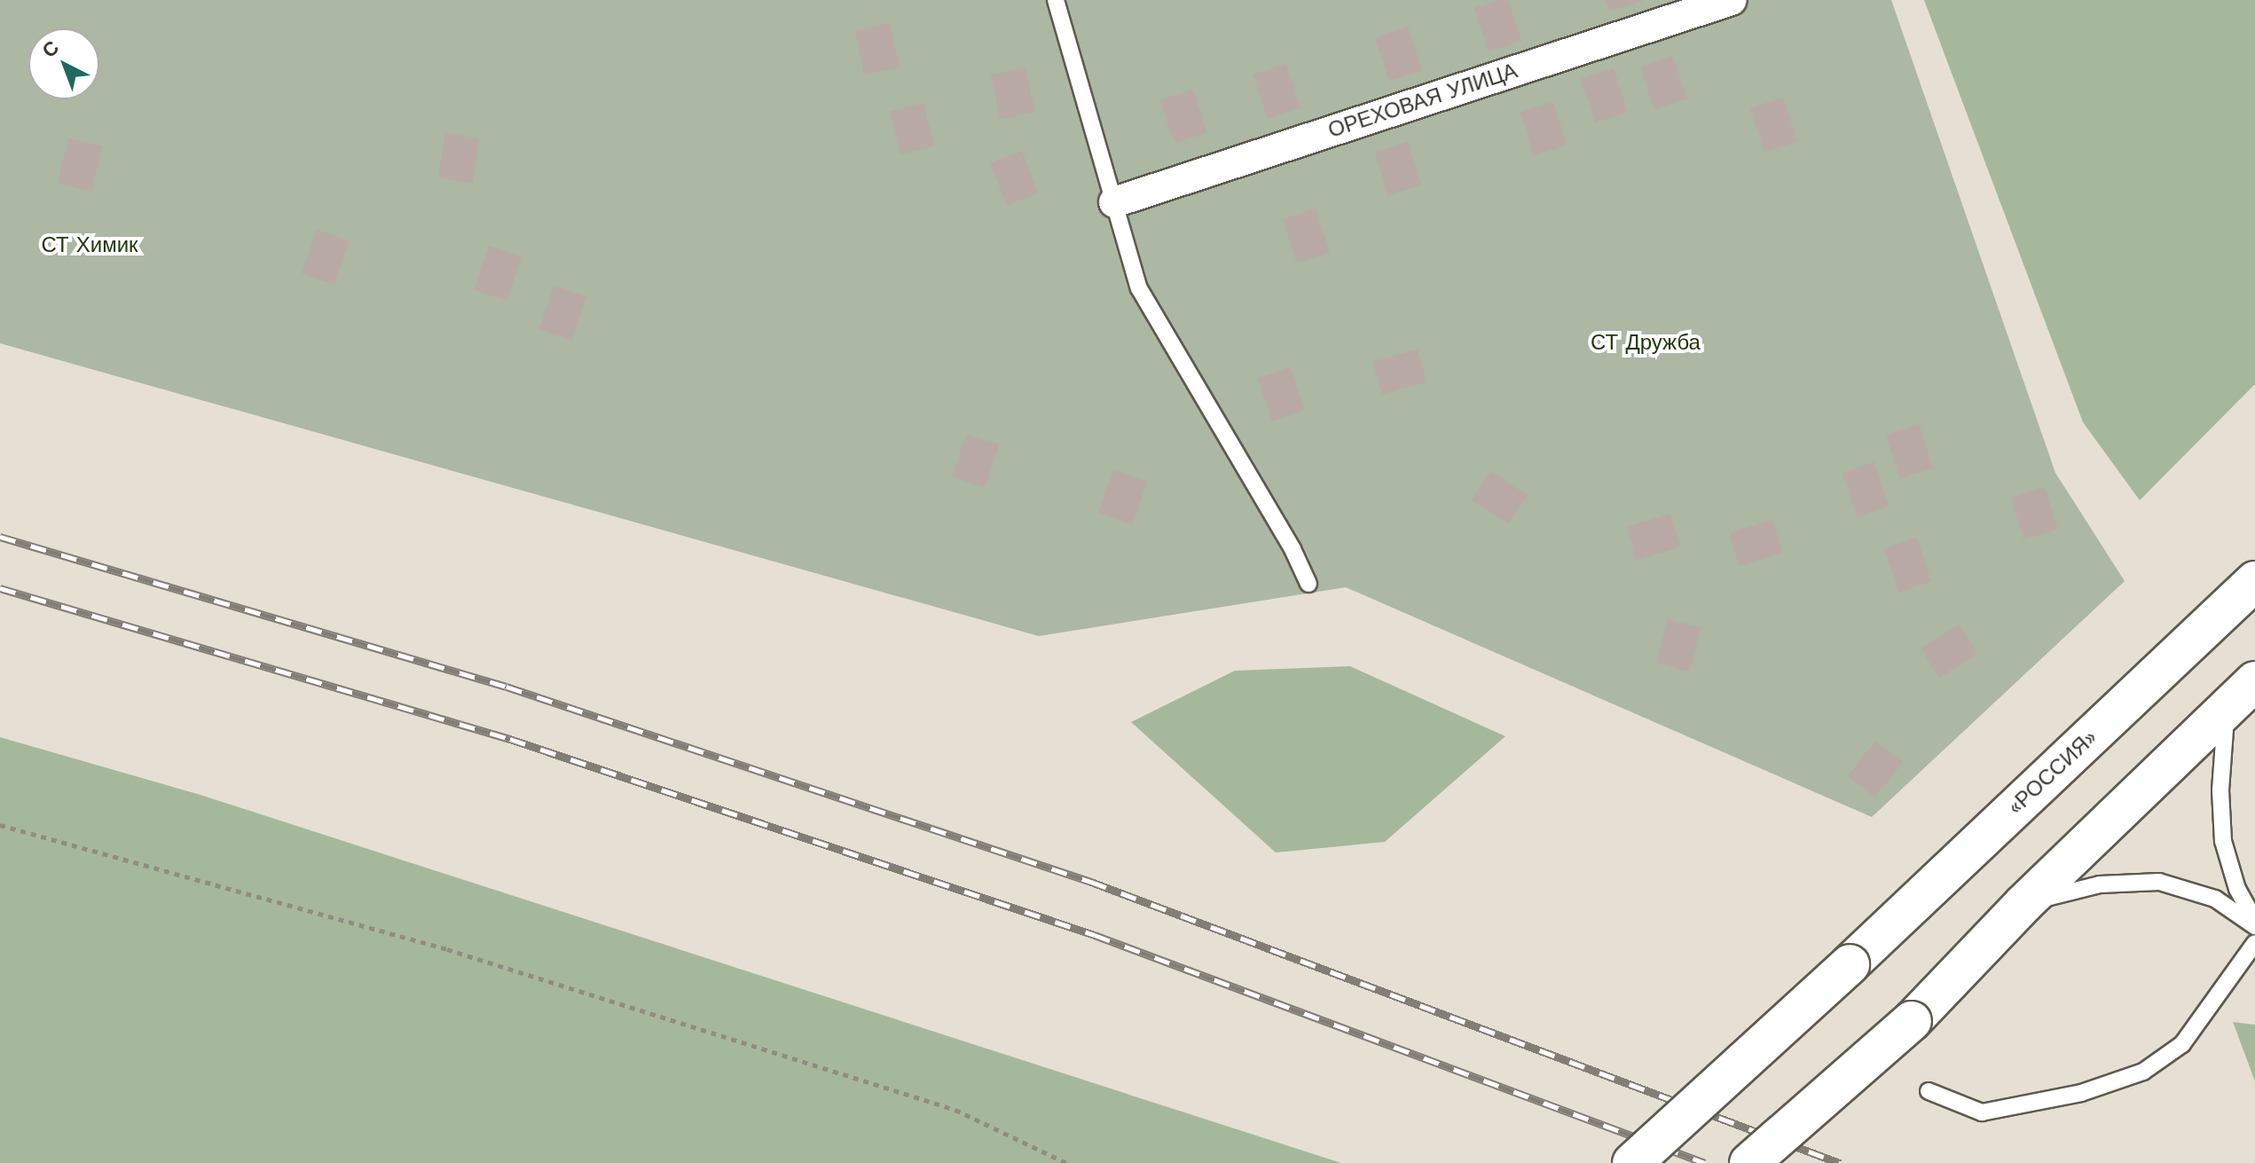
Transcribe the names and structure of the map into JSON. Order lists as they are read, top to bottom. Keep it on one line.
{"streets":{"highway":["«РОССИЯ»"],"street":["ОРЕХОВАЯ УЛИЦА"]},"parks":["СТ Химик","СТ Дружба"],"north":"top left"}
